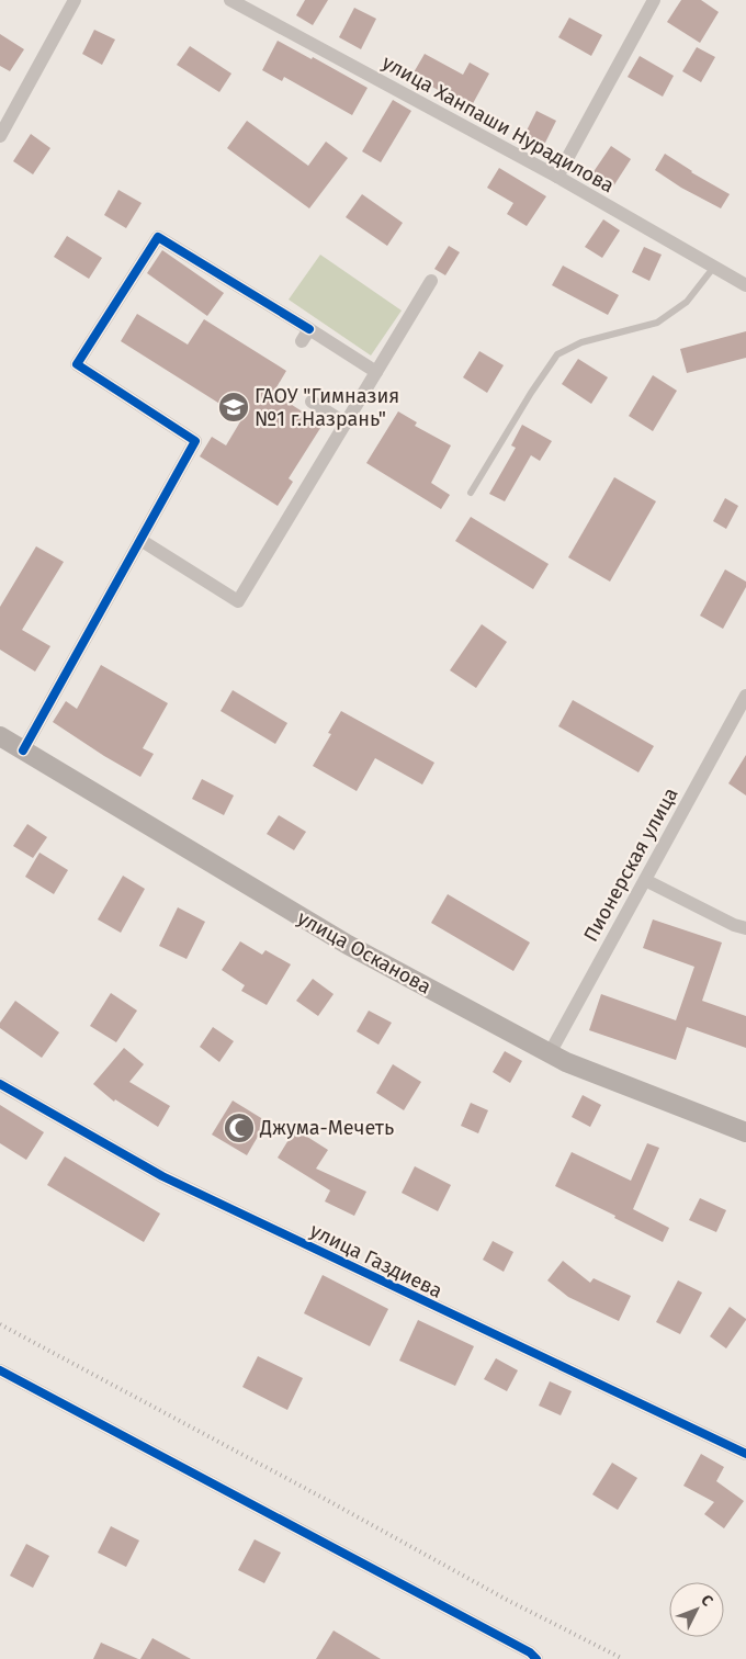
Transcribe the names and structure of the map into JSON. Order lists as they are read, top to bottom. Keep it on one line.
{"streets":{"main road":["улица Осканова"],"street":["улица Ханпаши Нурадилова","Пионерская улица","улица Газдиева"]},"crossings":[["Пионерская улица","улица Осканова"]],"places":{"school or university":["ГАОУ \"Гимназия №1 г.Назрань\""],"mosque":["Джума-Мечеть"]},"north":"top right"}
